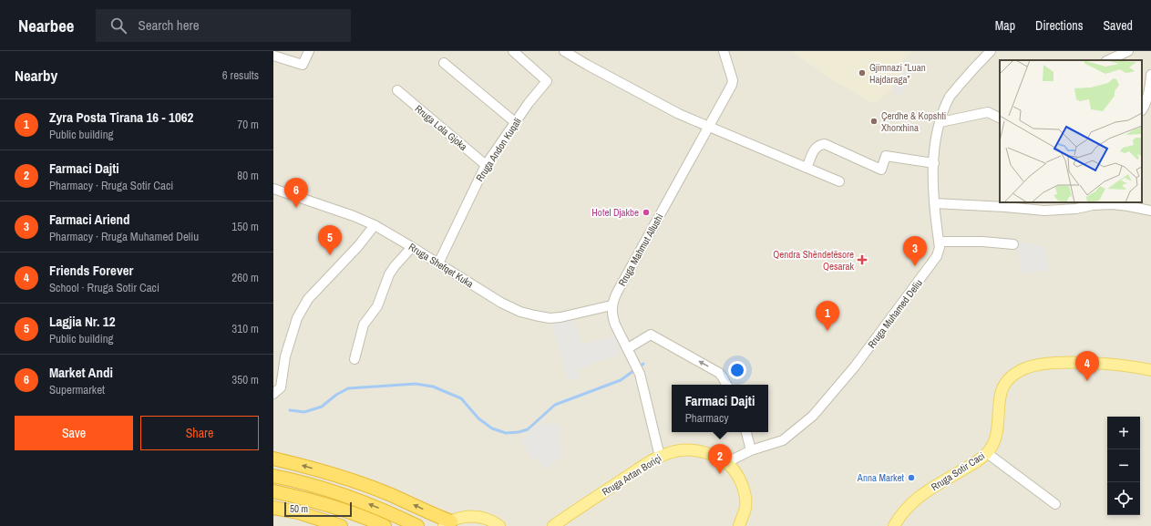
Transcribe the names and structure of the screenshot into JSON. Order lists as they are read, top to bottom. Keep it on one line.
{"streets":{"main road":["Rruga Sotir Caci","Rruga Artan Boriçi"],"street":["Rruga Lola Gjoka","Rruga Andon Kuqali","Rruga Mahmut Allushi","Rruga Shefqet Kuka","Rruga Muhamed Deliu"]},"crossings":[["Rruga Lola Gjoka","Rruga Andon Kuqali"],["Rruga Andon Kuqali","Rruga Shefqet Kuka"],["Rruga Mahmut Allushi","Rruga Shefqet Kuka"],["Rruga Muhamed Deliu","Rruga Artan Boriçi"]],"places":{"other":["Gjimnazi “Luan Hajdaraga”","Çerdhe & Kopshti Xhorxhina","Hotel Djakbe","Anna Market"],"health":["Qendra Shëndetësore Qesarak"]},"scale_bar":"50 m","page":{"header":"Nearbee","search":"Search here","nav":["Map","Directions","Saved"],"heading":["Nearby","6 results"],"list":[{"mark":"1","name":"Zyra Posta Tirana 16 - 1062","note":"Public building","value":"70 m"},{"mark":"2","name":"Farmaci Dajti","note":"Pharmacy · Rruga Sotir Caci","value":"80 m"},{"mark":"3","name":"Farmaci Ariend","note":"Pharmacy · Rruga Muhamed Deliu","value":"150 m"},{"mark":"4","name":"Friends Forever","note":"School · Rruga Sotir Caci","value":"260 m"},{"mark":"5","name":"Lagjia Nr. 12","note":"Public building","value":"310 m"},{"mark":"6","name":"Market Andi","note":"Supermarket","value":"350 m"}],"pins":["6","5","3","1","4","2"],"popup":["Farmaci Dajti","Pharmacy"],"buttons":["Save","Share"],"map_buttons":["+","−"],"scale":"50 m"}}
